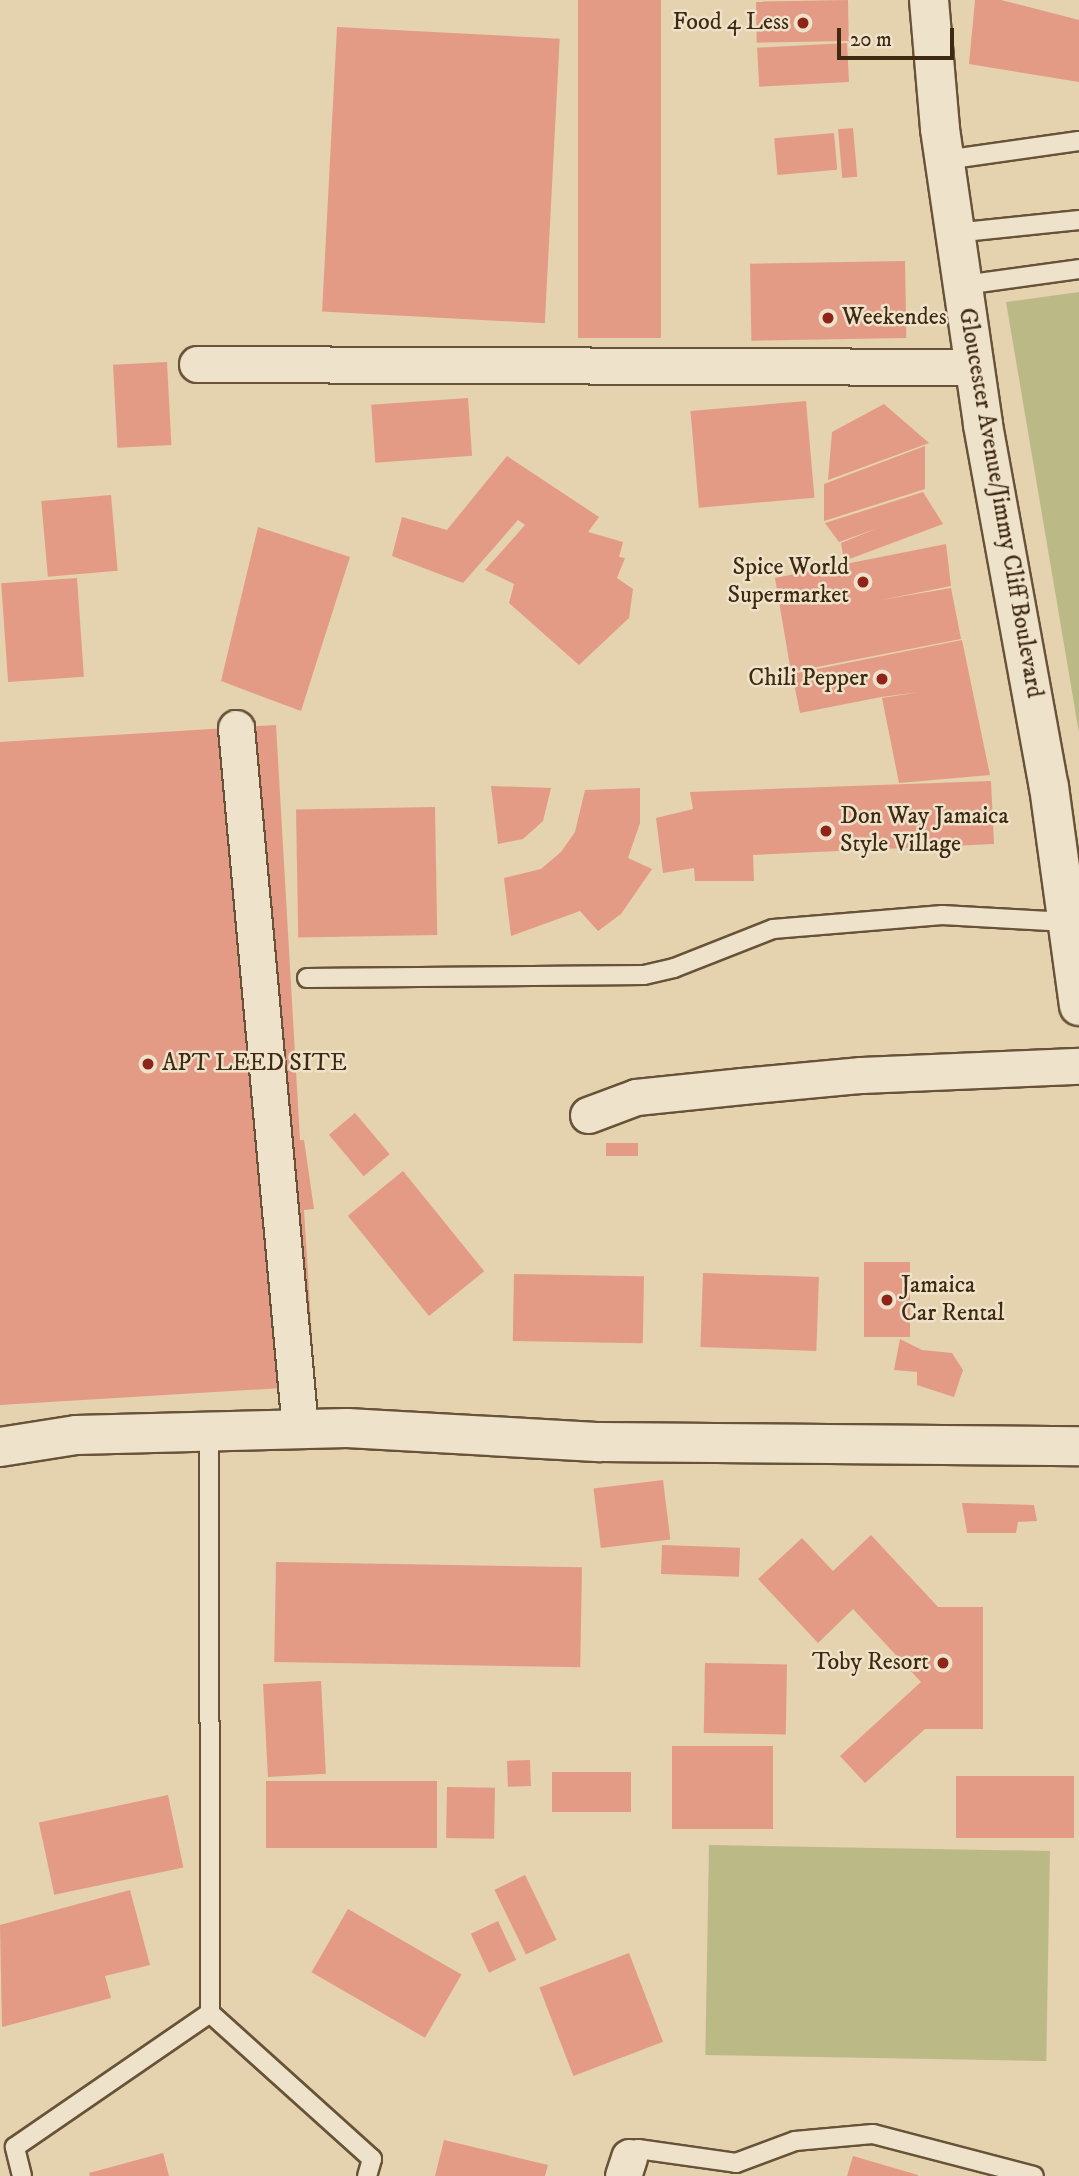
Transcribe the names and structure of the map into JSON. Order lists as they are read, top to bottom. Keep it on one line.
{"streets":{"main road":["Gloucester Avenue/Jimmy Cliff Boulevard"]},"places":["Food 4 Less","Weekendes","Spice World Supermarket","Chili Pepper","Don Way Jamaica Style Village","APT LEED SITE","Jamaica Car Rental","Toby Resort"],"scale_bar":"20 m"}
